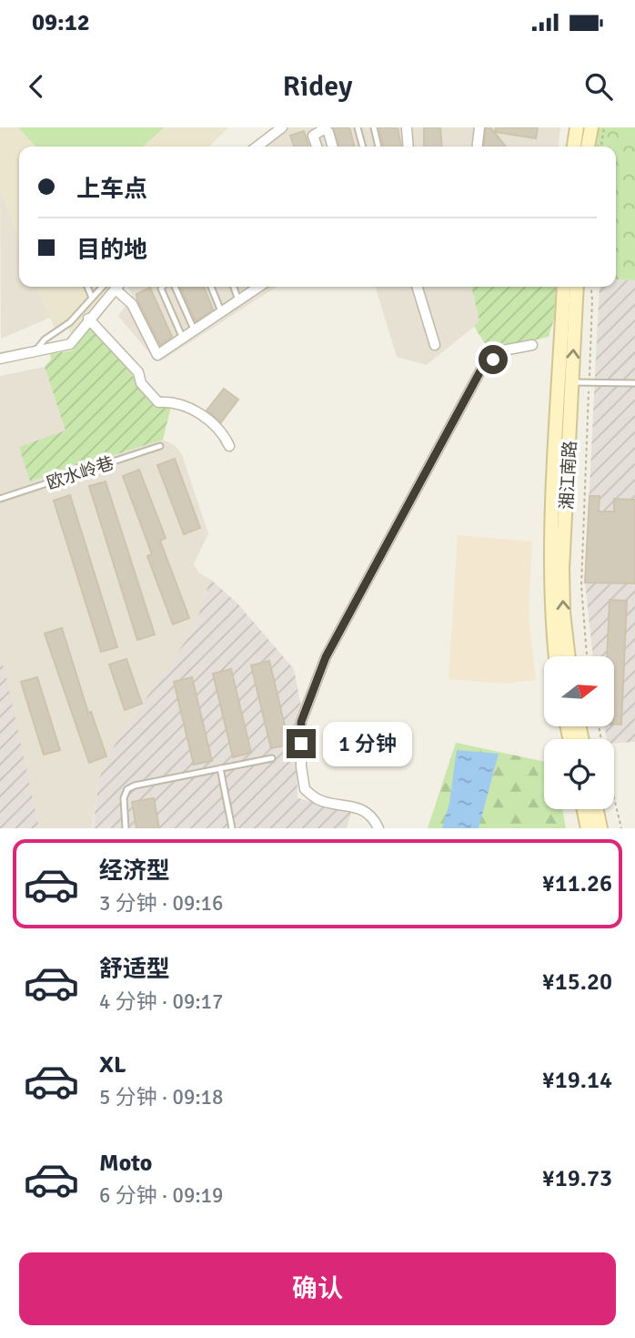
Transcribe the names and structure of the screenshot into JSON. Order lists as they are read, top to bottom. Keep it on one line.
{"streets":{"main road":["湘江南路"],"lane":["欧水岭巷"]},"north":"right","page":{"status":"09:12","header":"Ridey","banner":["上车点","目的地"],"bubble":"1 分钟","list":[{"name":"经济型","note":"3 分钟 · 09:16","value":"¥11.26"},{"name":"舒适型","note":"4 分钟 · 09:17","value":"¥15.20"},{"name":"XL","note":"5 分钟 · 09:18","value":"¥19.14"},{"name":"Moto","note":"6 分钟 · 09:19","value":"¥19.73"}],"buttons":"确认"}}
